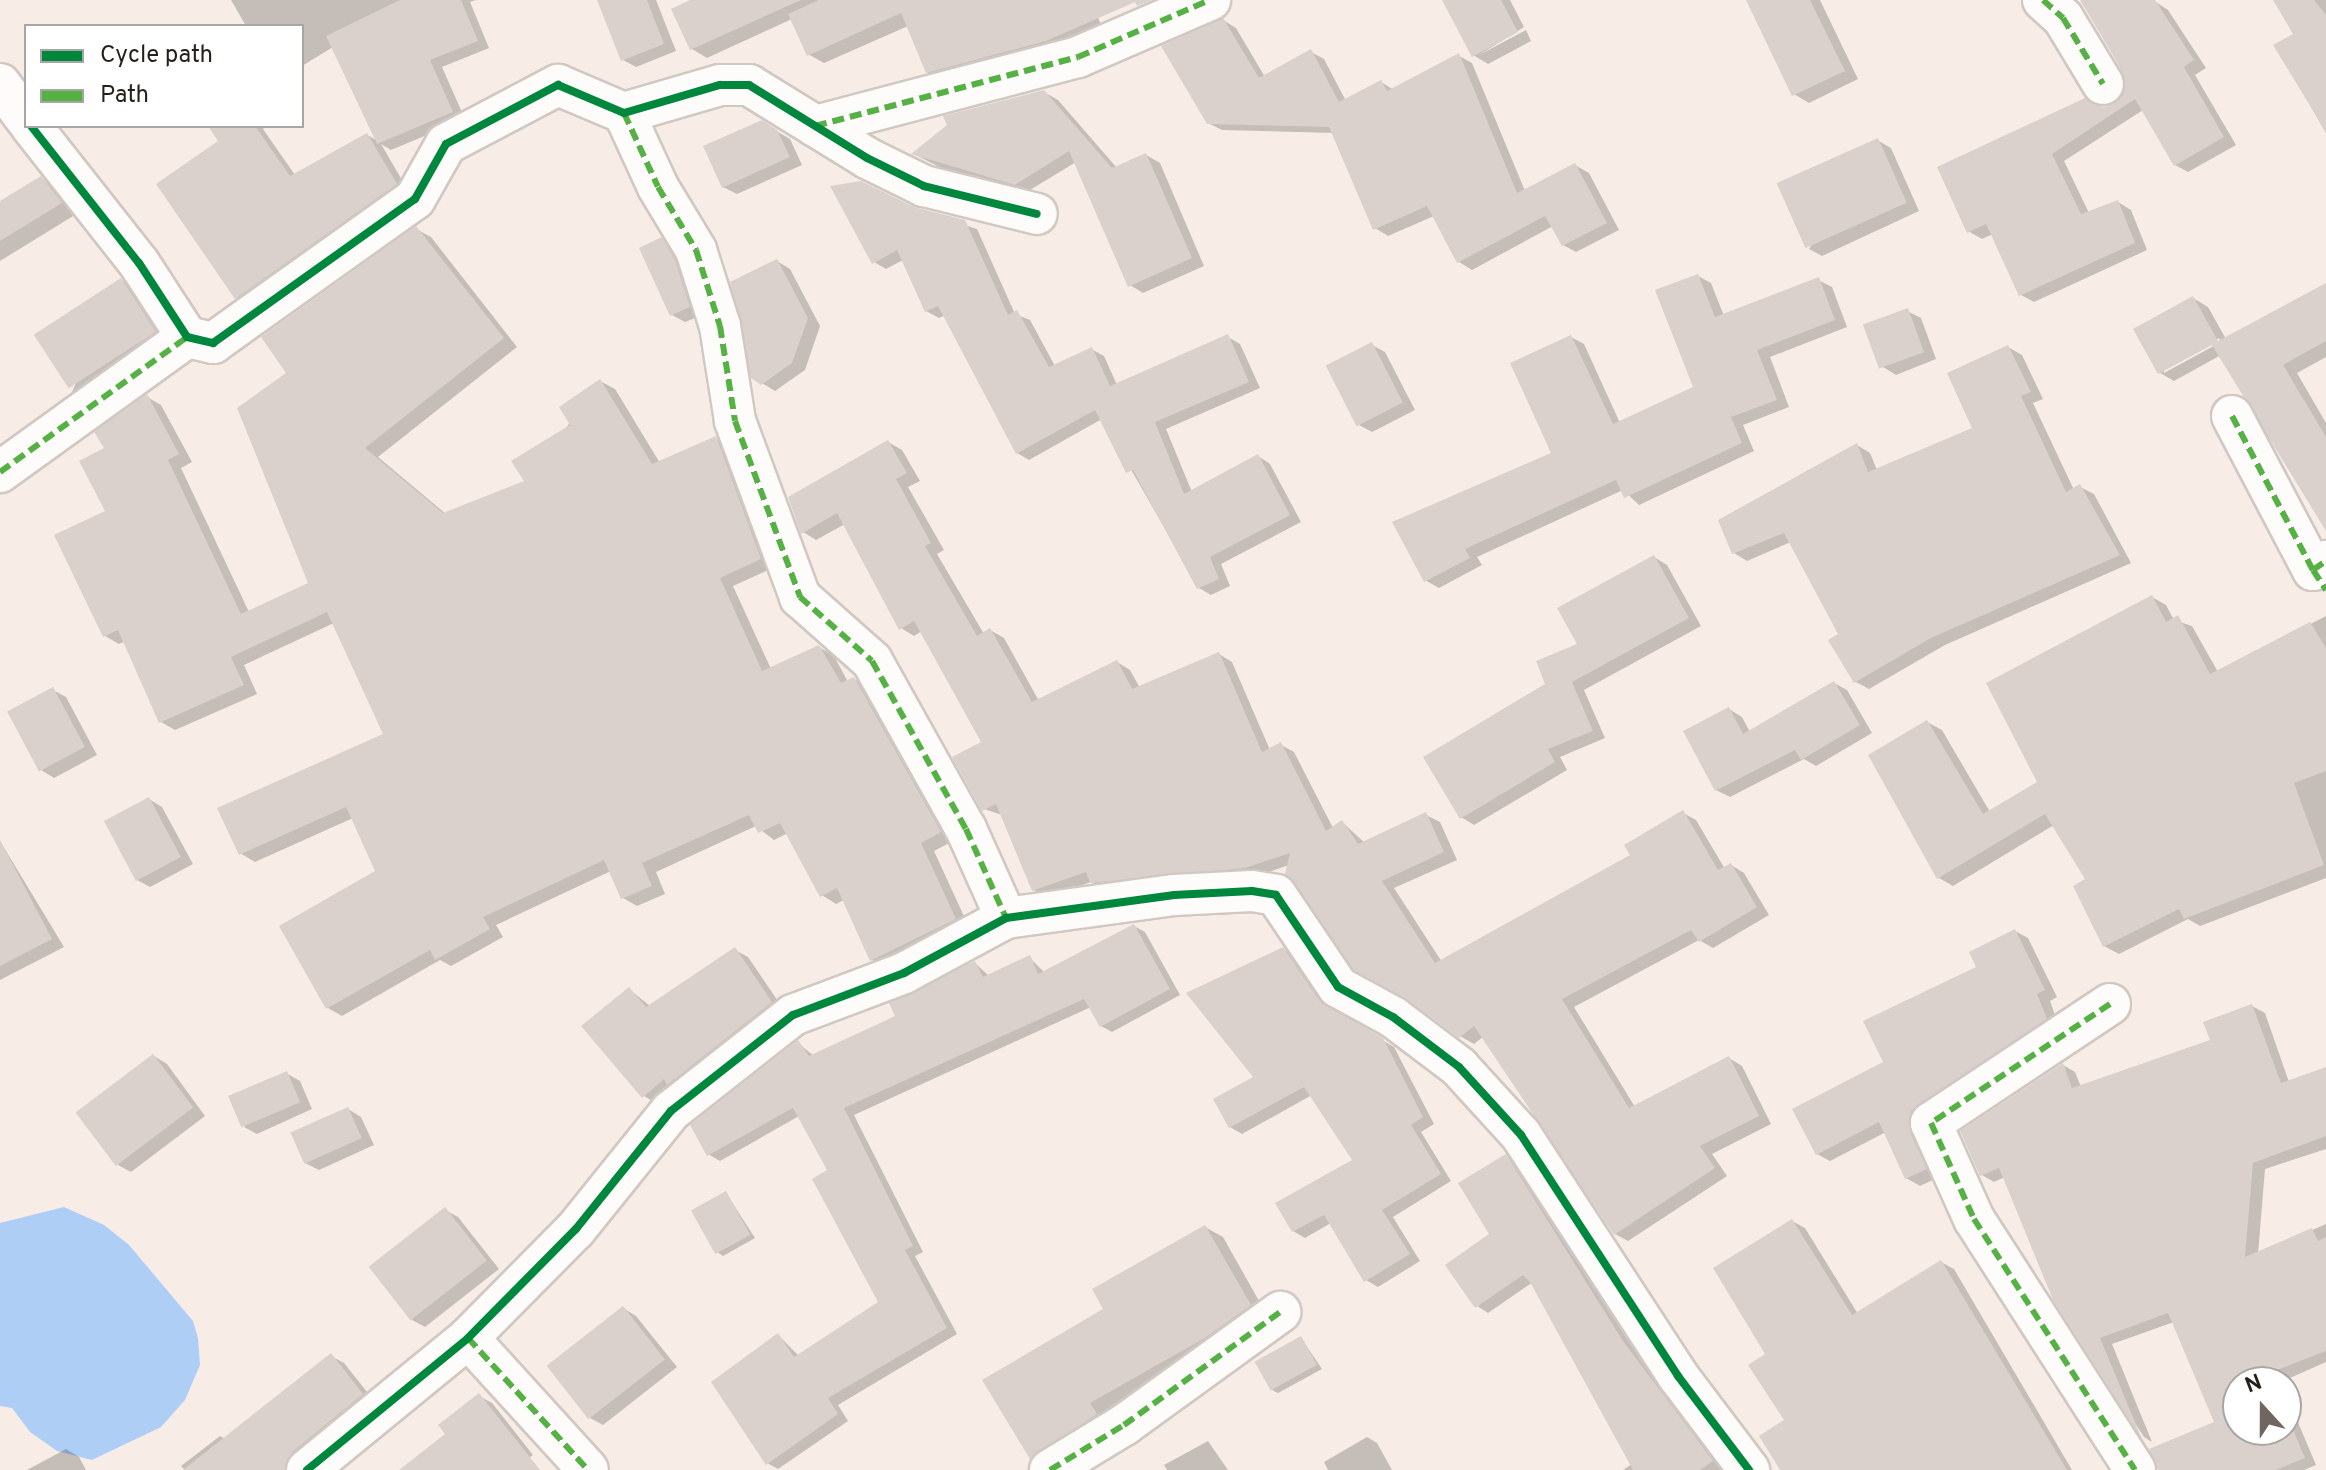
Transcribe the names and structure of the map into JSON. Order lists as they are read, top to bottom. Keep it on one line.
{"legend":["Cycle path","Path"],"north":"top"}
